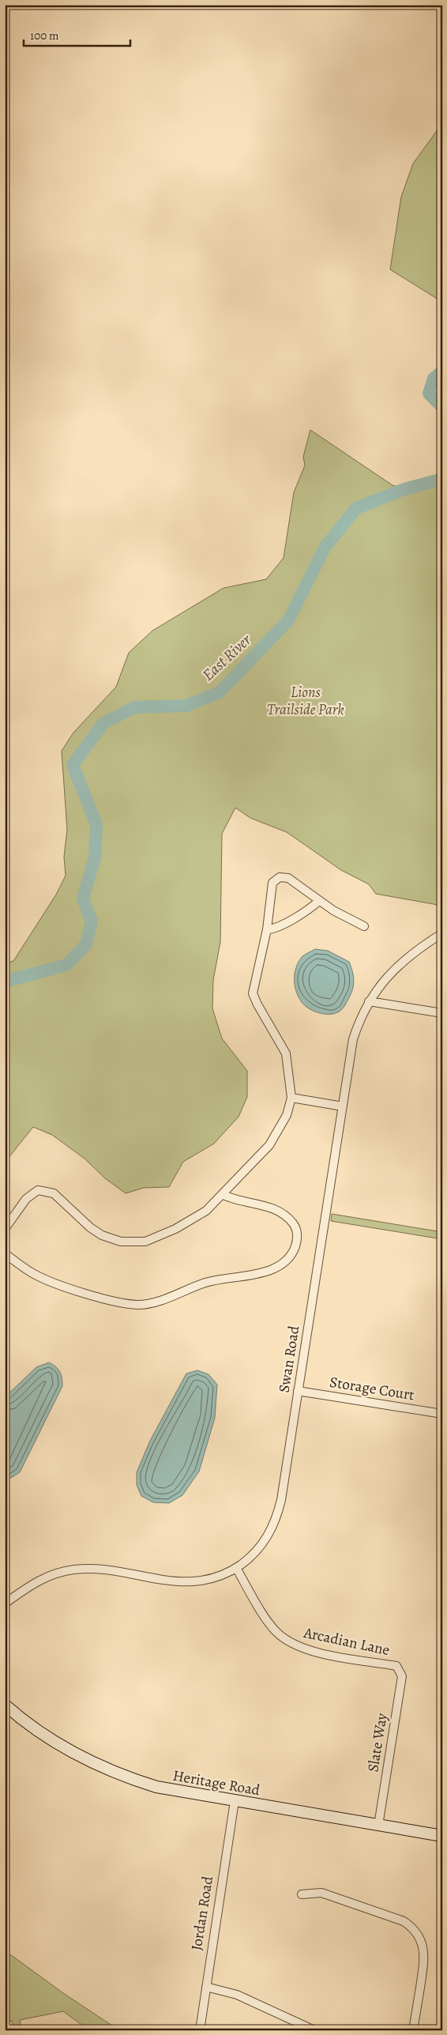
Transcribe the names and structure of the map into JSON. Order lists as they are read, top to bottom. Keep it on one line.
{"streets":{"main road":["Heritage Road"],"street":["Swan Road","Storage Court","Arcadian Lane","Slate Way","Jordan Road"]},"crossings":[["Swan Road","Storage Court"],["Swan Road","Arcadian Lane"],["Arcadian Lane","Slate Way"],["Slate Way","Heritage Road"],["Heritage Road","Jordan Road"]],"water":["East River"],"parks":["Lions Trailside Park"],"scale_bar":"100 m"}
